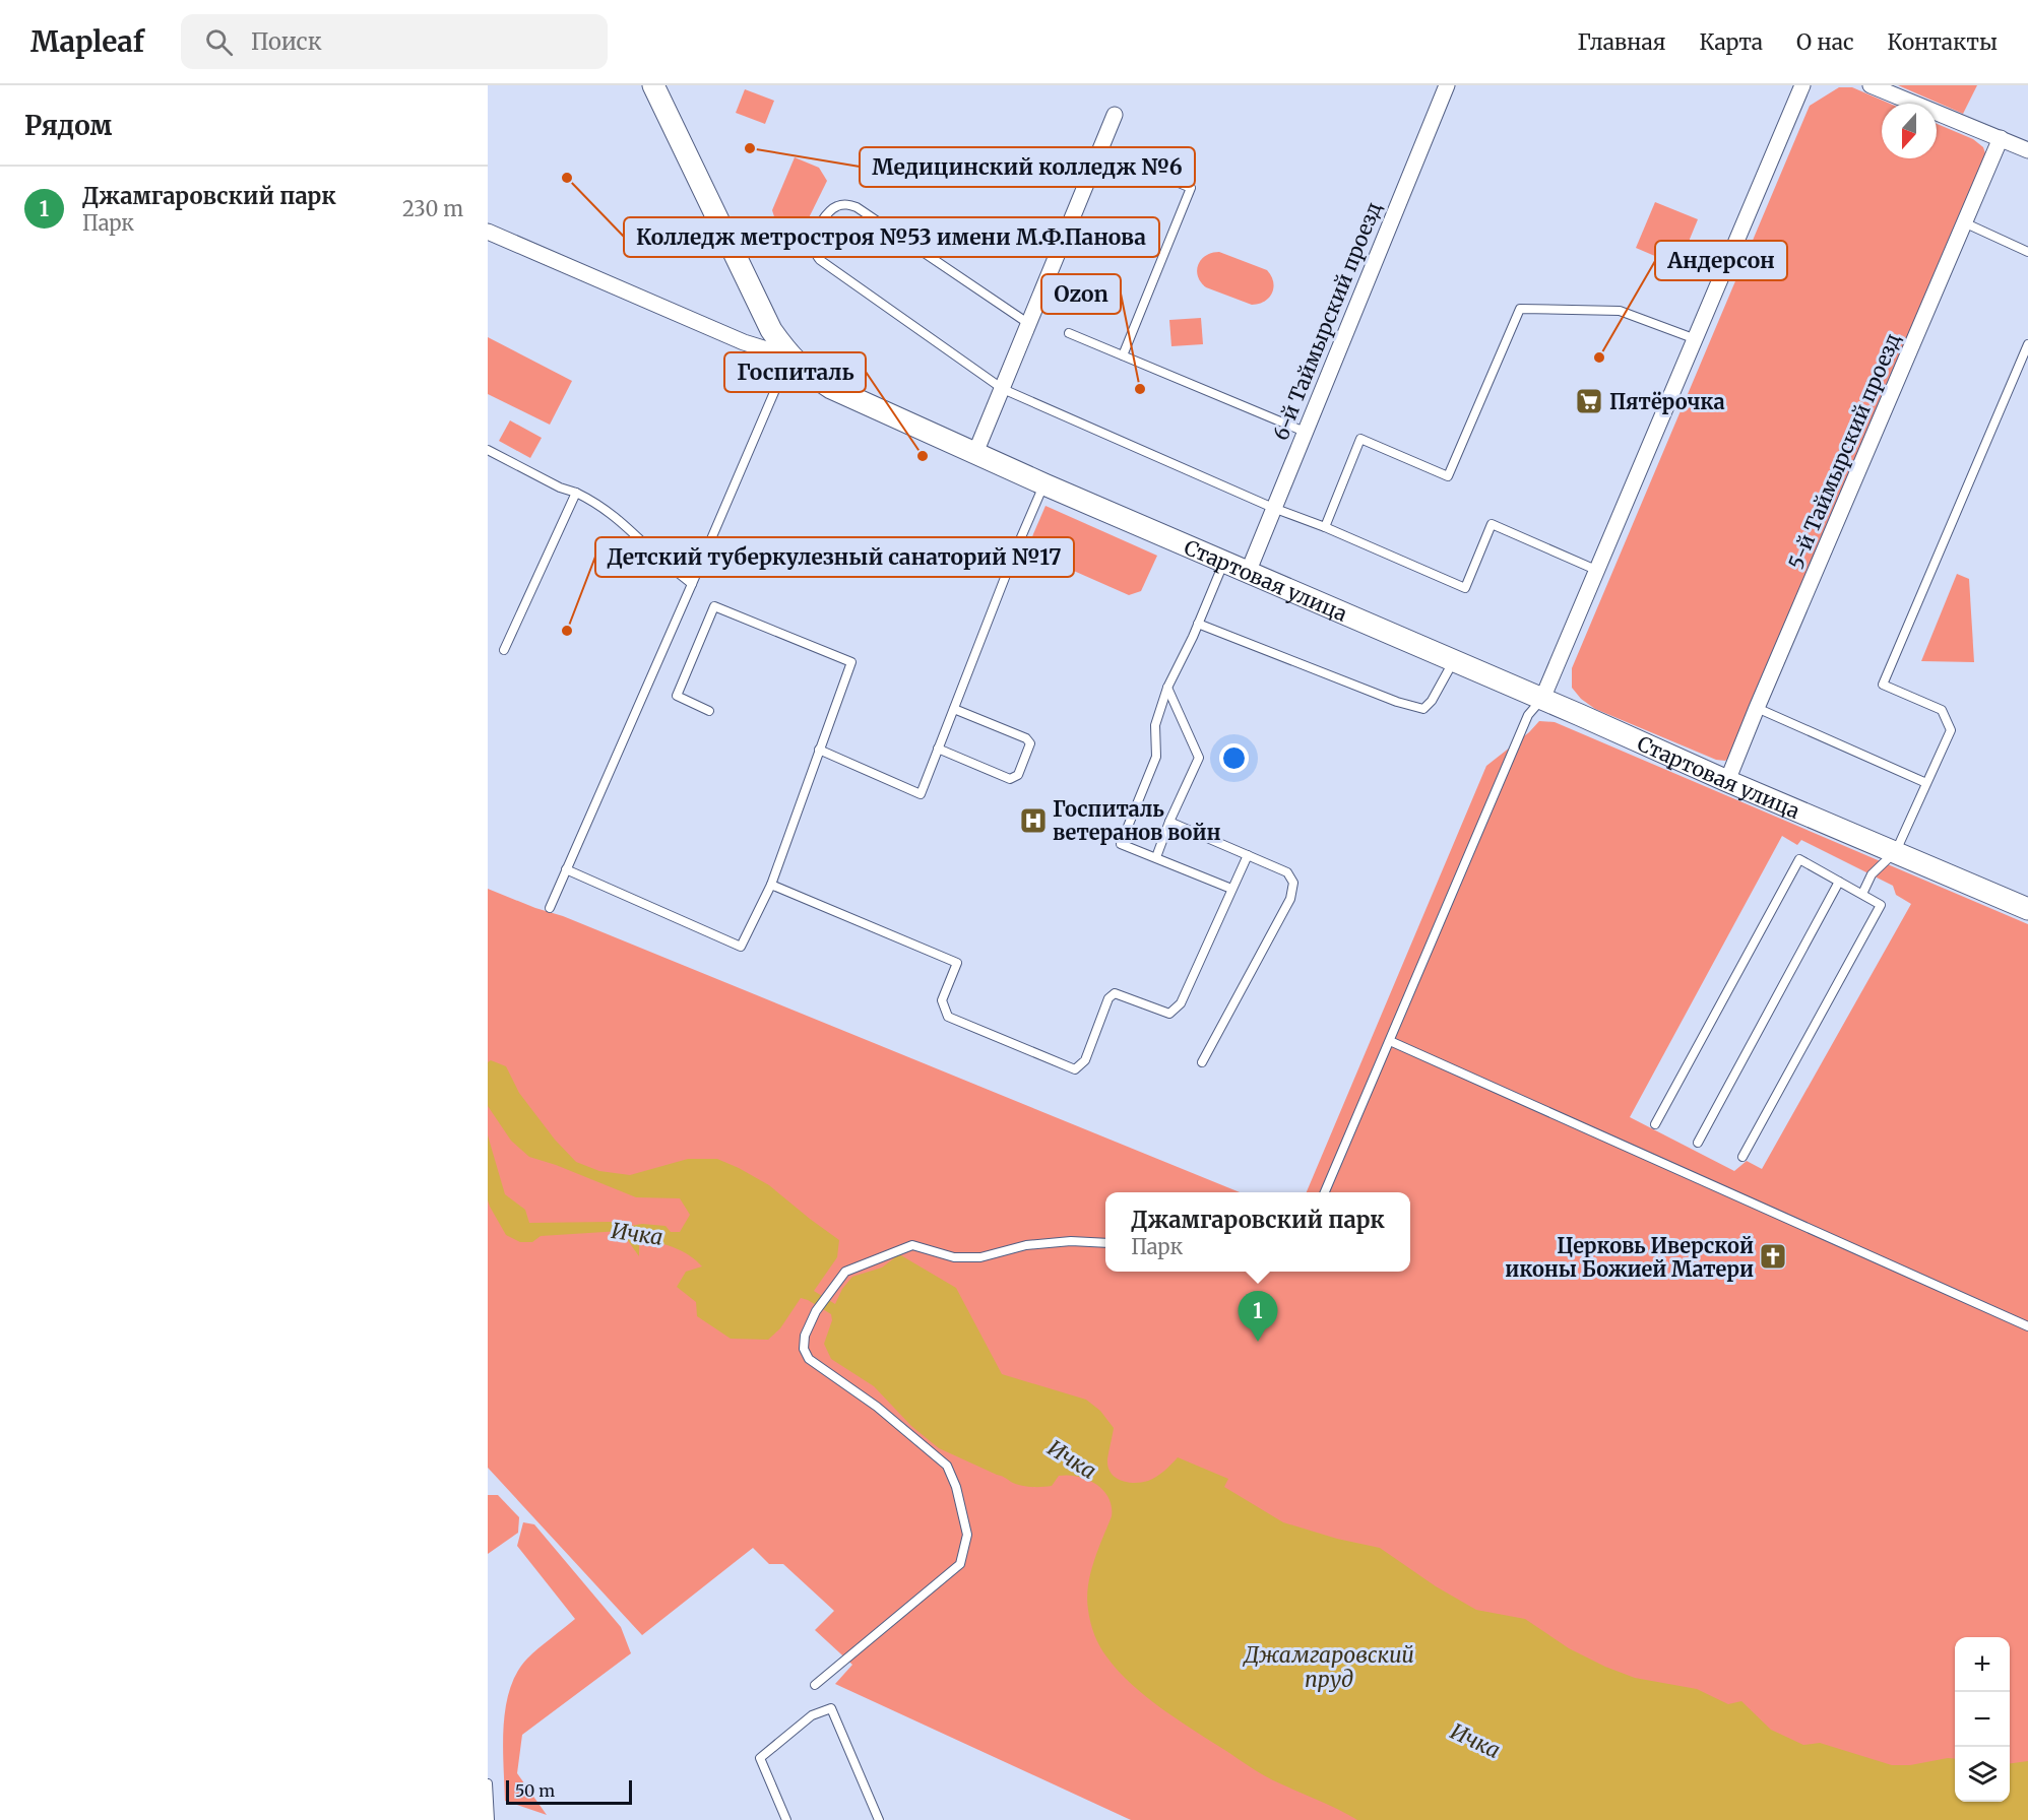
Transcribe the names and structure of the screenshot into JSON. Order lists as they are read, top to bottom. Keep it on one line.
{"streets":{"street":["6-й Таймырский проезд","5-й Таймырский проезд","Стартовая улица"]},"crossings":[["6-й Таймырский проезд","Стартовая улица"],["5-й Таймырский проезд","Стартовая улица"]],"water":["Ичка","Джамгаровский пруд"],"places":{"other":["Медицинский колледж №6","Колледж метростроя №53 имени М.Ф.Панова","Андерсон","Ozon","Госпиталь","Детский туберкулезный санаторий №17"],"supermarket":["Пятёрочка"],"hospital":["Госпиталь ветеранов войн"],"church":["Церковь Иверской иконы Божией Матери"]},"scale_bar":"50 m","north":"bottom","page":{"header":"Mapleaf","search":"Поиск","nav":["Главная","Карта","О нас","Контакты"],"heading":"Рядом","list":[{"mark":"1","name":"Джамгаровский парк","note":"Парк","value":"230 m"}],"popup":["Джамгаровский парк","Парк"],"pins":"1","map_buttons":["+","−"],"scale":"50 m"}}
